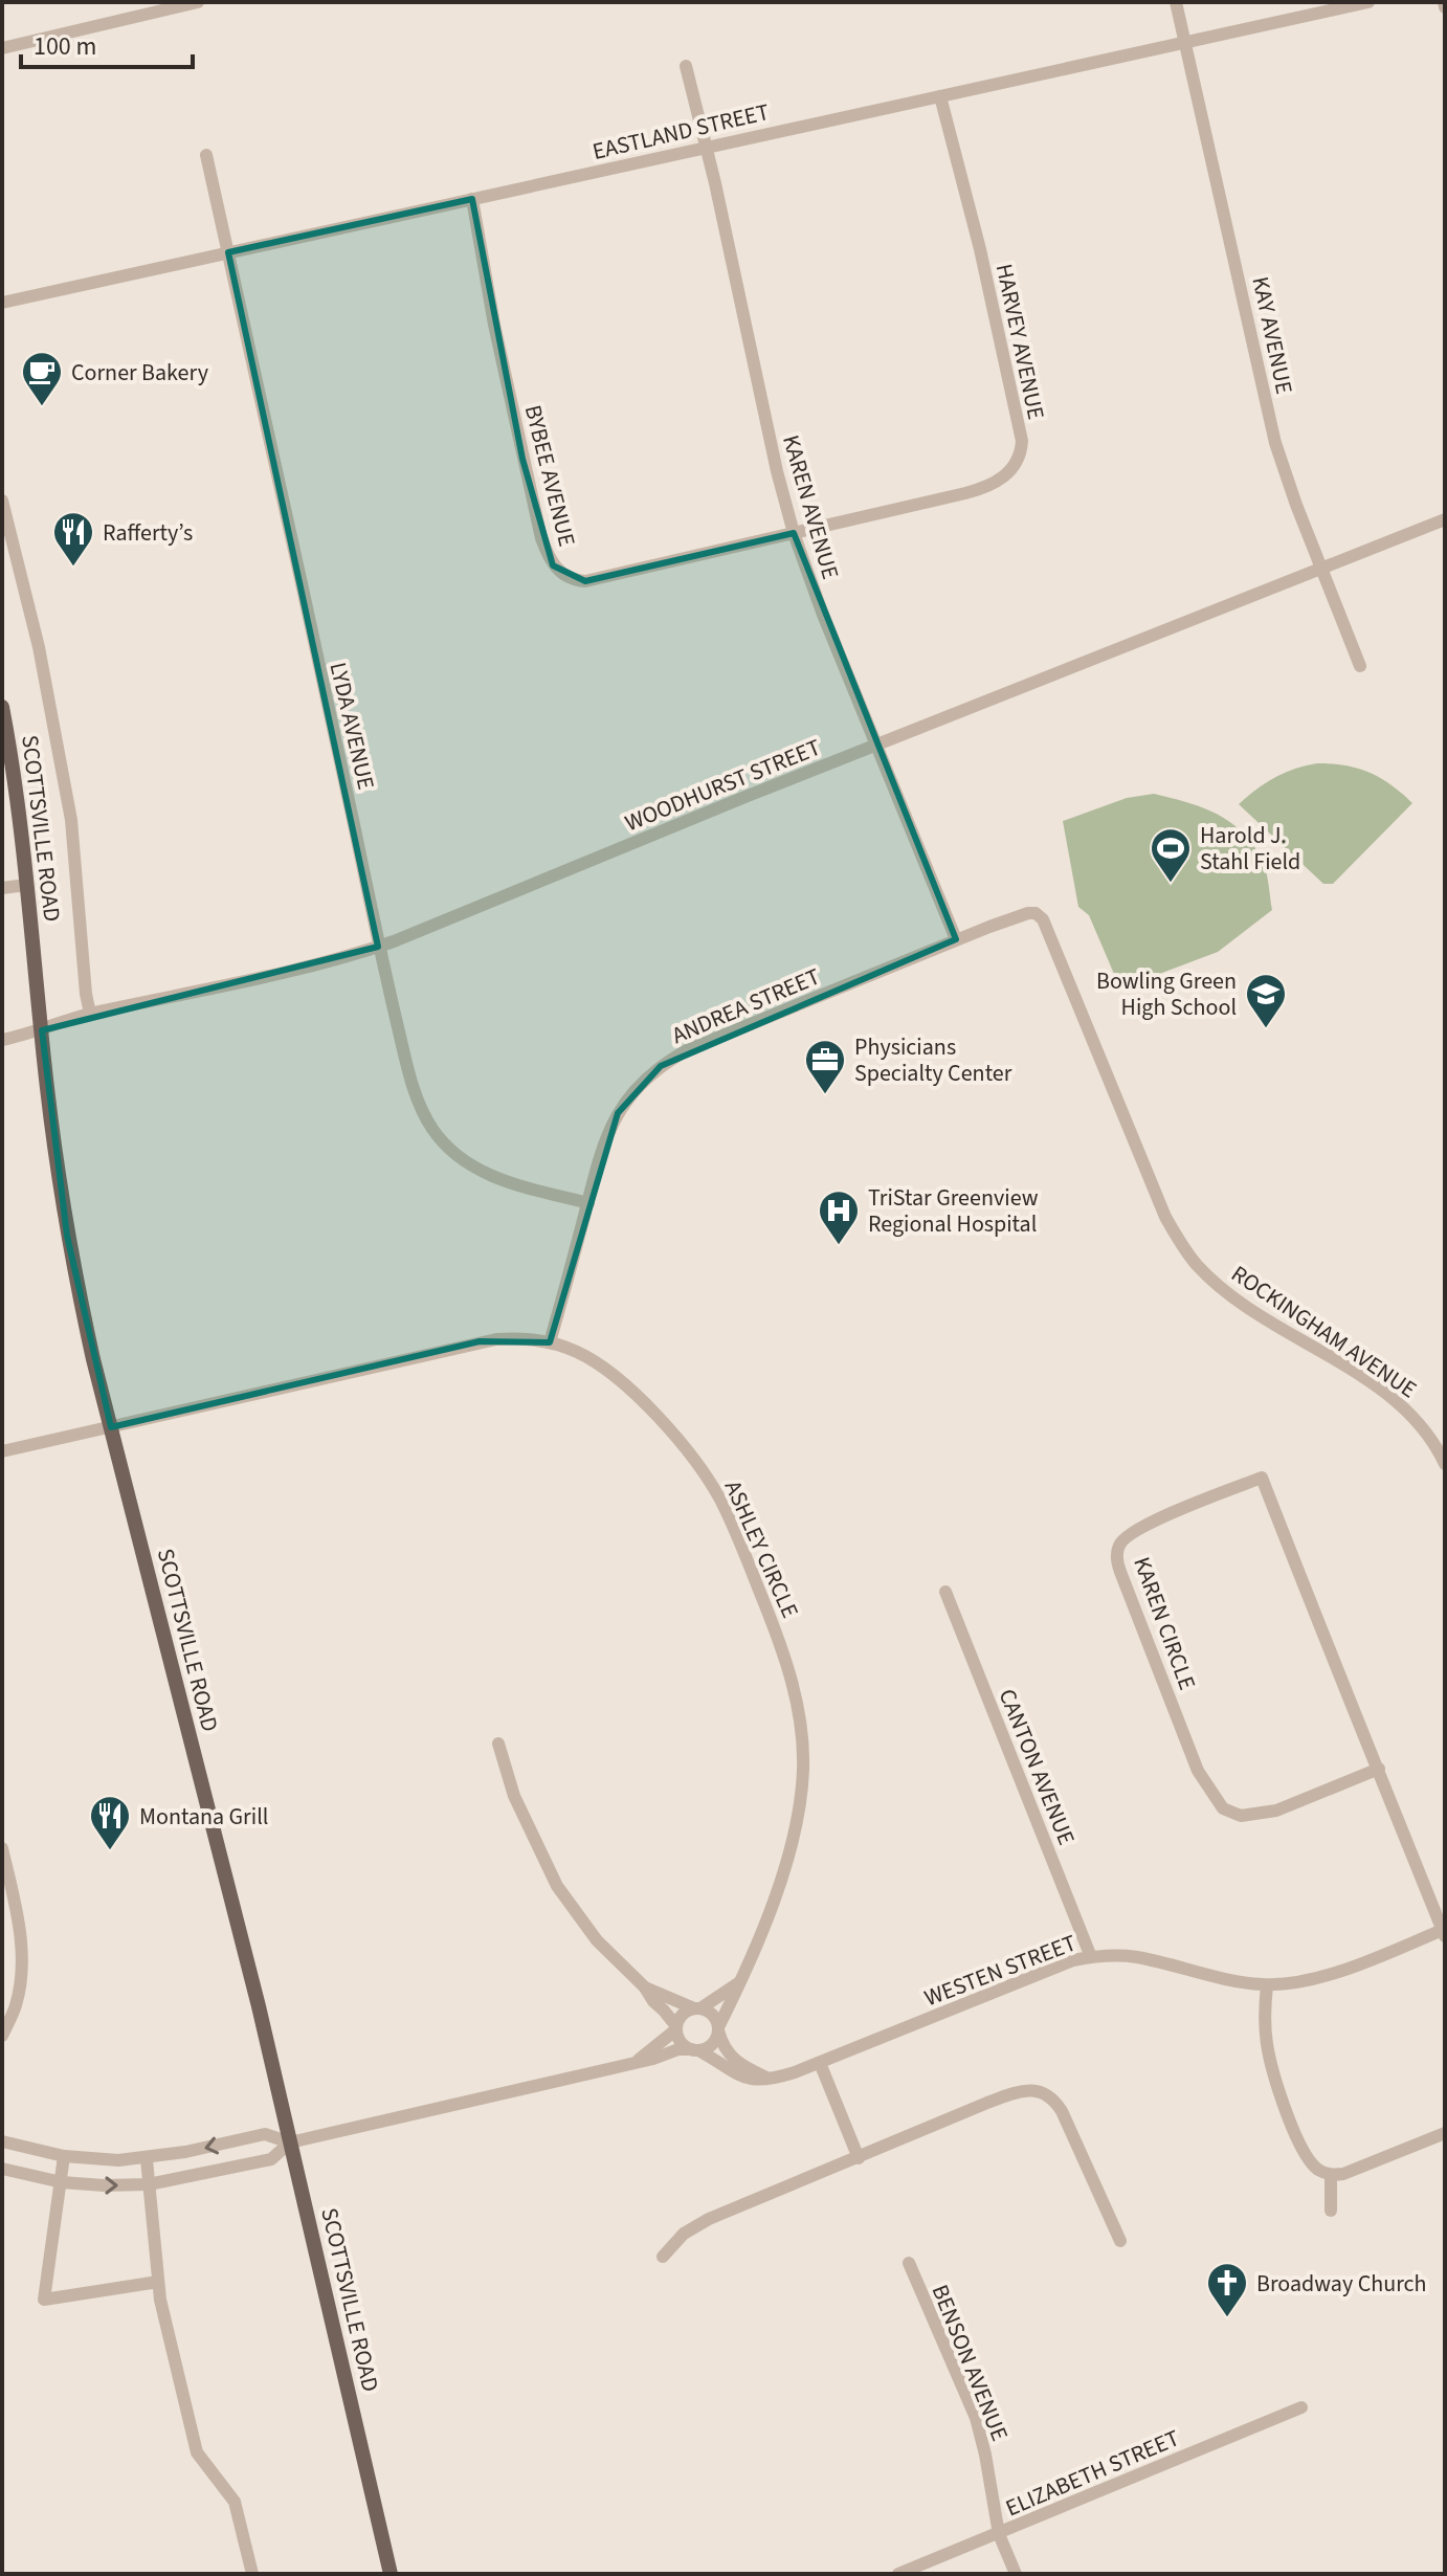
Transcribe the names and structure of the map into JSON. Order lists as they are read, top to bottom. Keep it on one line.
{"streets":{"main road":["SCOTTSVILLE ROAD"],"street":["EASTLAND STREET","KAY AVENUE","HARVEY AVENUE","BYBEE AVENUE","KAREN AVENUE","LYDA AVENUE","WOODHURST STREET","ANDREA STREET","ROCKINGHAM AVENUE","ASHLEY CIRCLE","KAREN CIRCLE","CANTON AVENUE","WESTEN STREET","BENSON AVENUE","ELIZABETH STREET"]},"crossings":[["EASTLAND STREET","KAY AVENUE"],["EASTLAND STREET","HARVEY AVENUE"],["EASTLAND STREET","BYBEE AVENUE"],["EASTLAND STREET","KAREN AVENUE"],["EASTLAND STREET","LYDA AVENUE"],["KAY AVENUE","WOODHURST STREET"],["HARVEY AVENUE","BYBEE AVENUE"],["HARVEY AVENUE","KAREN AVENUE"],["BYBEE AVENUE","KAREN AVENUE"],["KAREN AVENUE","WOODHURST STREET"],["KAREN AVENUE","ANDREA STREET"],["LYDA AVENUE","WOODHURST STREET"],["LYDA AVENUE","ANDREA STREET"],["WOODHURST STREET","SCOTTSVILLE ROAD"],["SCOTTSVILLE ROAD","ASHLEY CIRCLE"],["ANDREA STREET","ROCKINGHAM AVENUE"],["ANDREA STREET","ASHLEY CIRCLE"],["ASHLEY CIRCLE","WESTEN STREET"],["KAREN CIRCLE","WESTEN STREET"],["CANTON AVENUE","WESTEN STREET"],["BENSON AVENUE","ELIZABETH STREET"]],"places":{"cafe":["Corner Bakery"],"restaurant":["Rafferty’s","Montana Grill"],"sports":["Harold J. Stahl Field"],"school or university":["Bowling Green High School"],"office":["Physicians Specialty Center"],"hospital":["TriStar Greenview Regional Hospital"],"church":["Broadway Church"]},"scale_bar":"100 m"}
